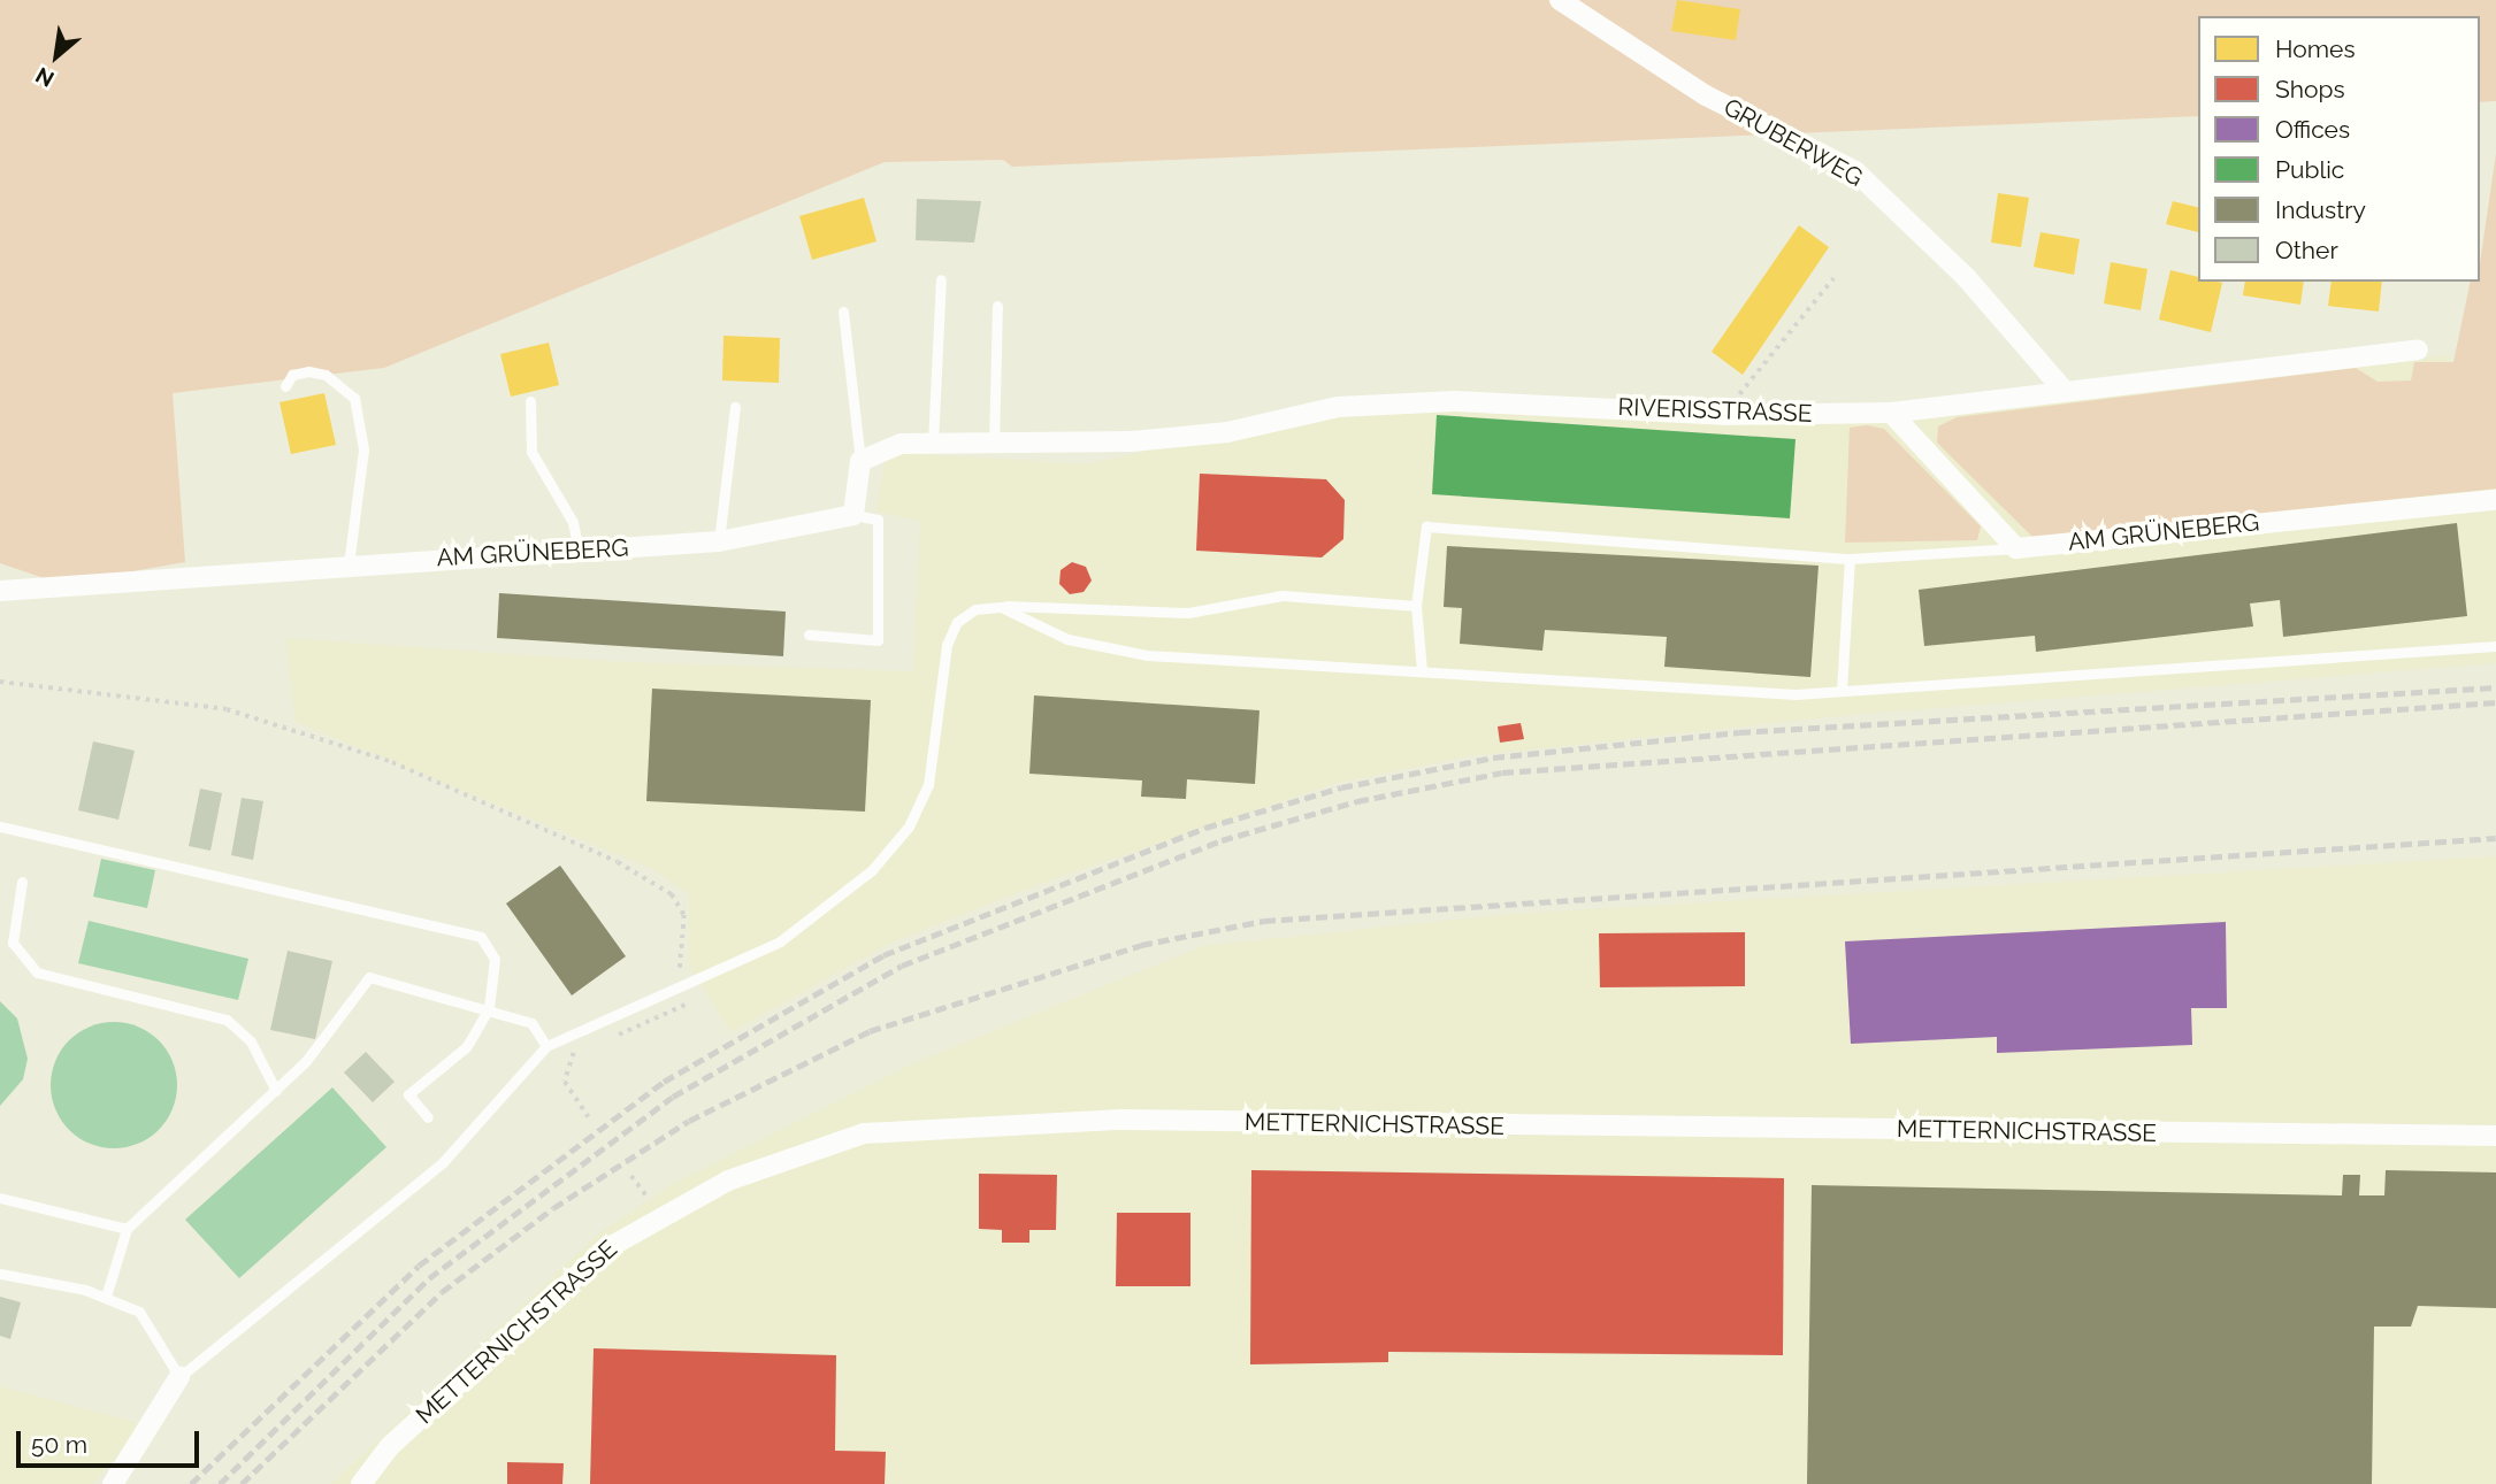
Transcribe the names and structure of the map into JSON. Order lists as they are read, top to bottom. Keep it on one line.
{"streets":{"street":["GRUBERWEG","RIVERISSTRASSE","AM GRÜNEBERG","METTERNICHSTRASSE"]},"crossings":[["GRUBERWEG","RIVERISSTRASSE"]],"legend":["Homes","Shops","Offices","Public","Industry","Other"],"scale_bar":"50 m","north":"bottom left"}
